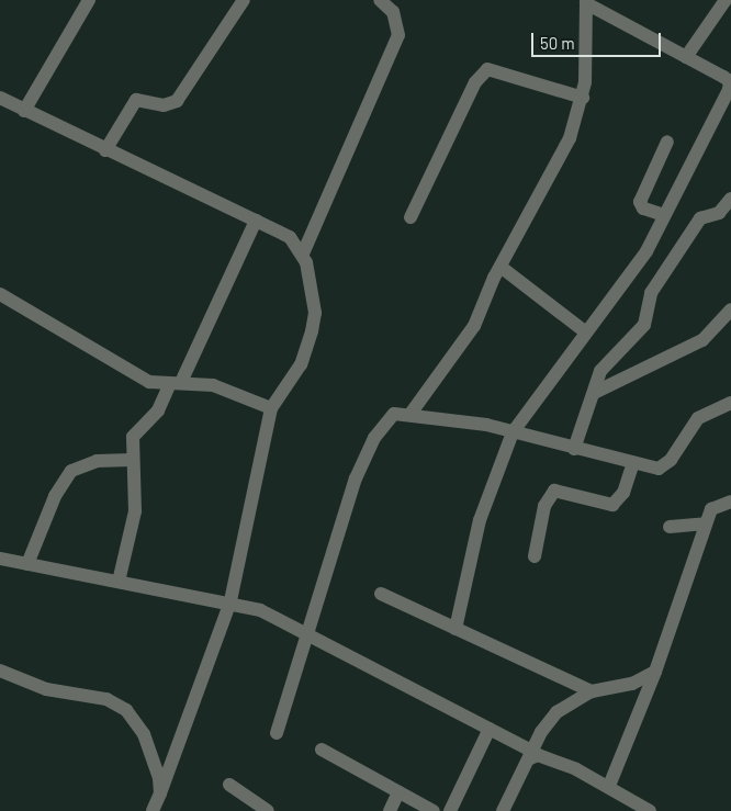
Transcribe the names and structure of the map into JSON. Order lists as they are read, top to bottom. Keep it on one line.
{"scale_bar":"50 m"}
